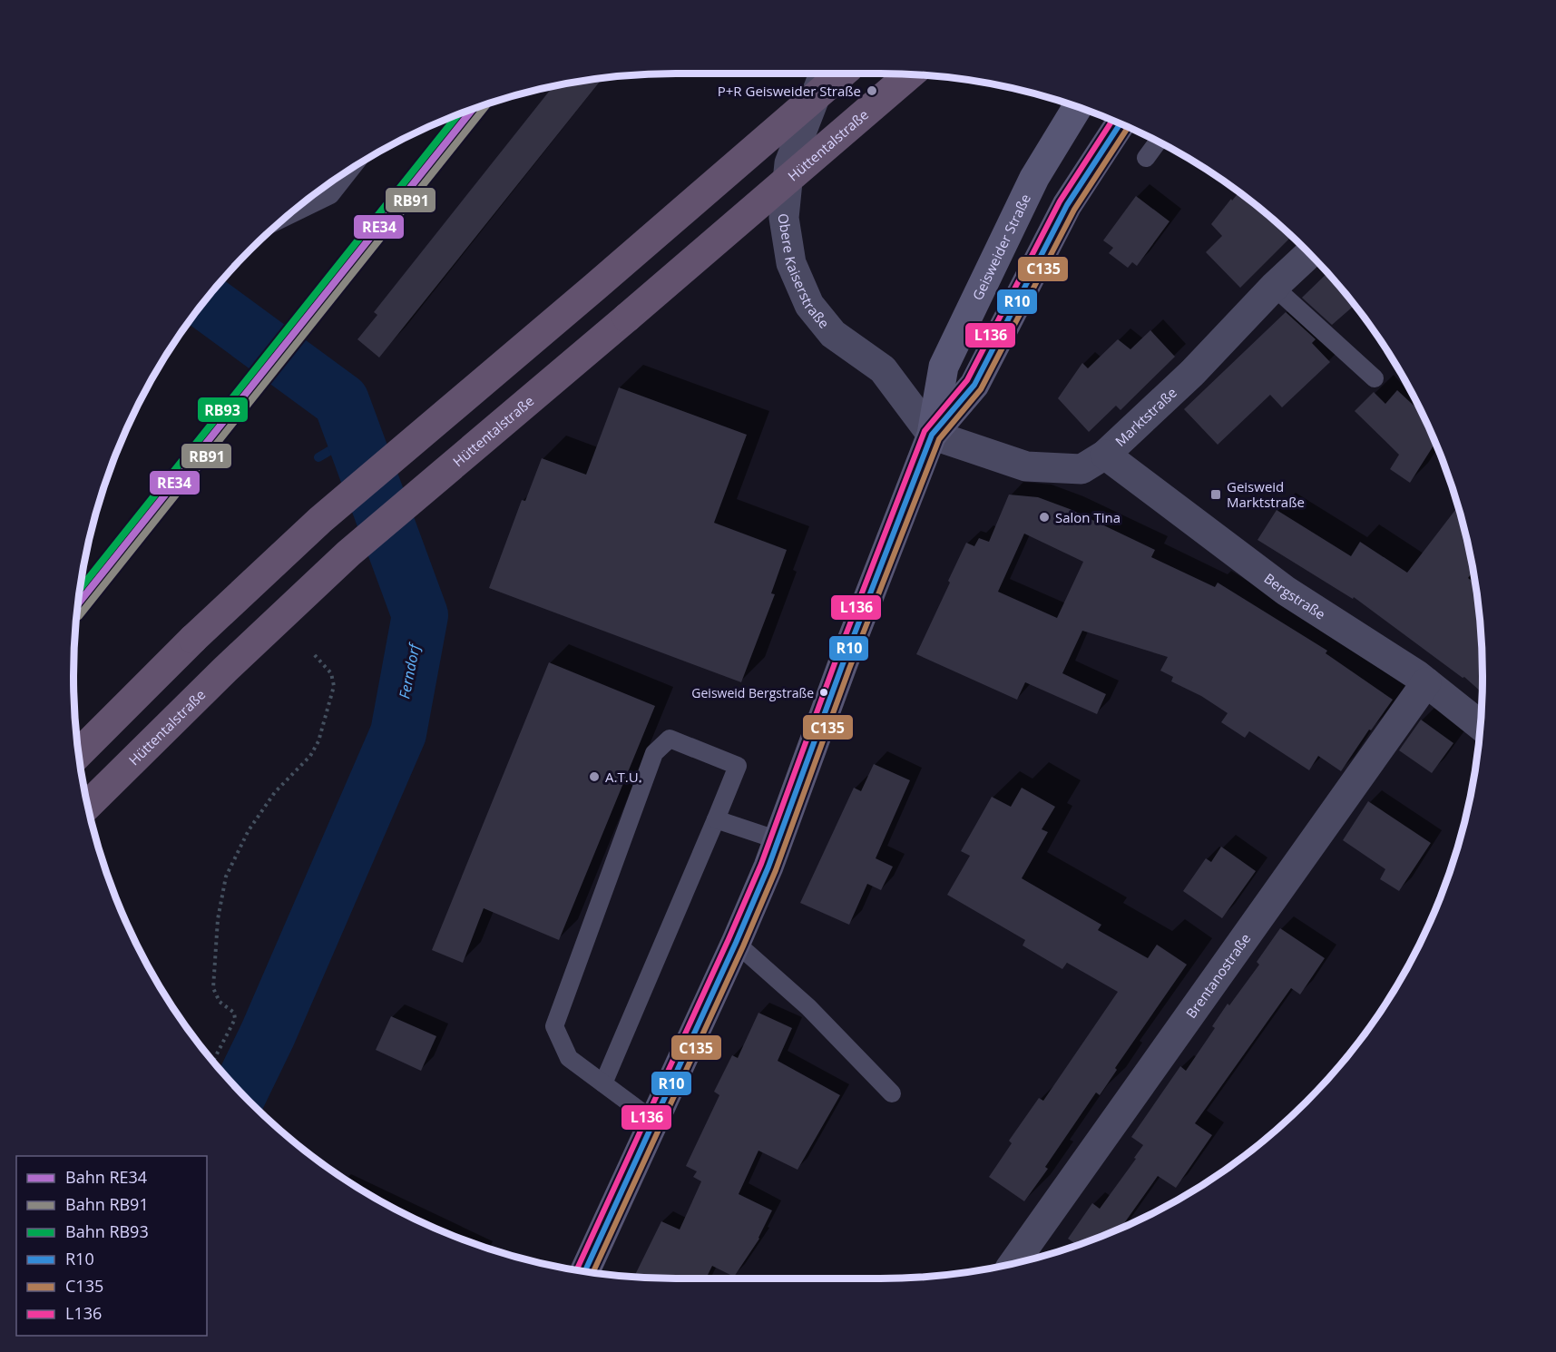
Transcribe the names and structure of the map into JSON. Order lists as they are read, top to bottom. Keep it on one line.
{"streets":{"highway":["Hüttentalstraße"],"main road":["Geisweider Straße"],"street":["Obere Kaiserstraße","Marktstraße","Bergstraße","Brentanostraße"]},"crossings":[["Geisweider Straße","Obere Kaiserstraße"],["Geisweider Straße","Marktstraße"],["Obere Kaiserstraße","Marktstraße"],["Marktstraße","Bergstraße"],["Bergstraße","Brentanostraße"]],"water":["Ferndorf"],"places":{"other":["P+R Geisweider Straße","Salon Tina","Geisweid Bergstraße","A.T.U."],"transit":["Geisweid Marktstraße"]},"lines":["rail line RB91","rail line RE34","rail line RB93","transit line L136","transit line R10","transit line C135"],"legend":["Bahn RE34","Bahn RB91","Bahn RB93","R10","C135","L136"]}
